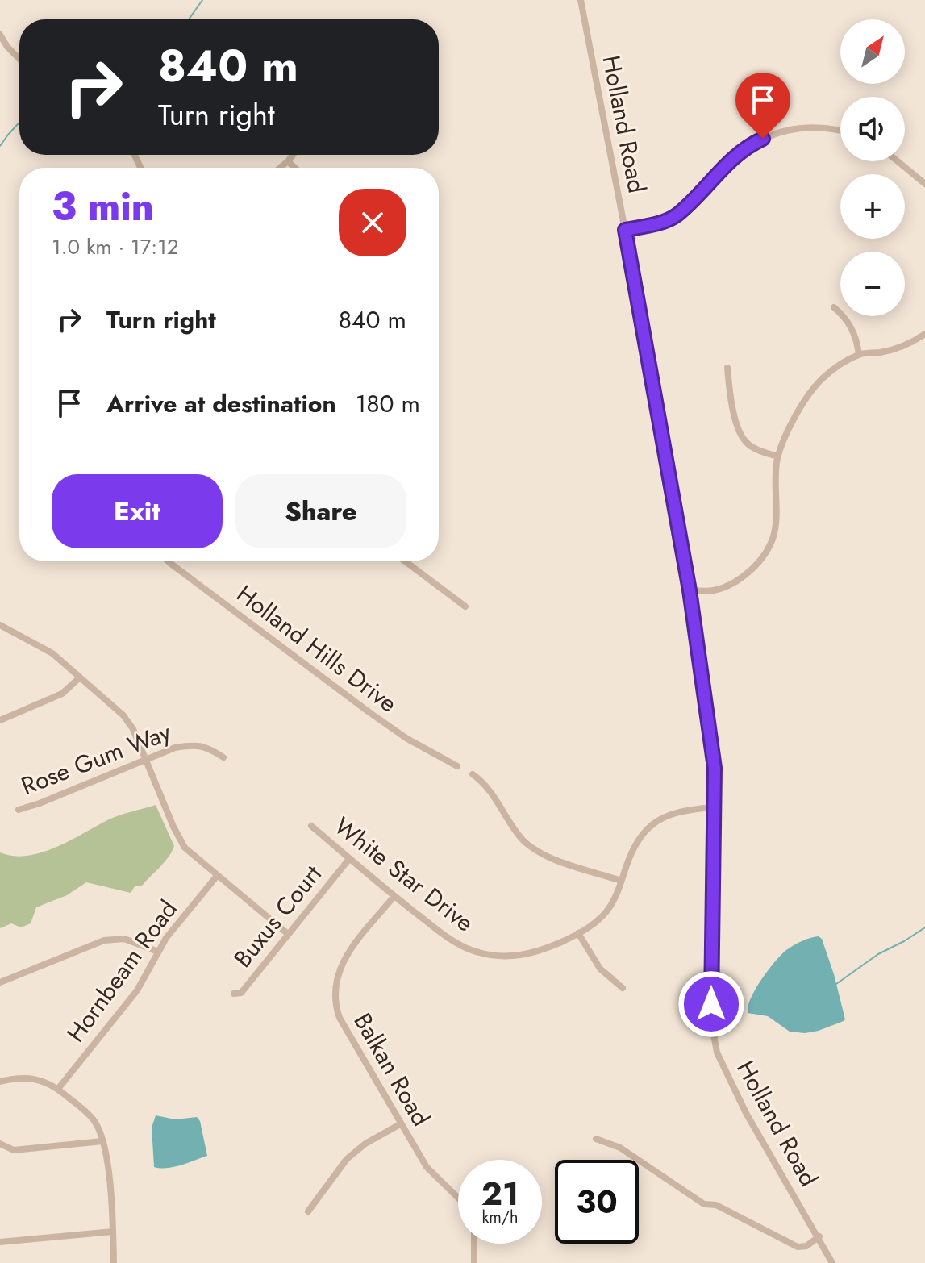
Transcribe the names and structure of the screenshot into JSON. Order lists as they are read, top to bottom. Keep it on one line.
{"streets":{"street":["Holland Road","Holland Hills Drive","Rose Gum Way","White Star Drive","Buxus Court","Hornbeam Road","Balkan Road"]},"crossings":[["Holland Road","White Star Drive"],["White Star Drive","Buxus Court"],["White Star Drive","Balkan Road"]],"north":"top right","page":{"map_buttons":["+","−"],"turn":["840 m","Turn right"],"heading":["3 min","1.0 km · 17:12"],"list":[{"name":"Turn right","value":"840 m"},{"name":"Arrive at destination","value":"180 m"}],"buttons":["Exit","Share"],"speed":"21 km/h","limit":"30"}}
